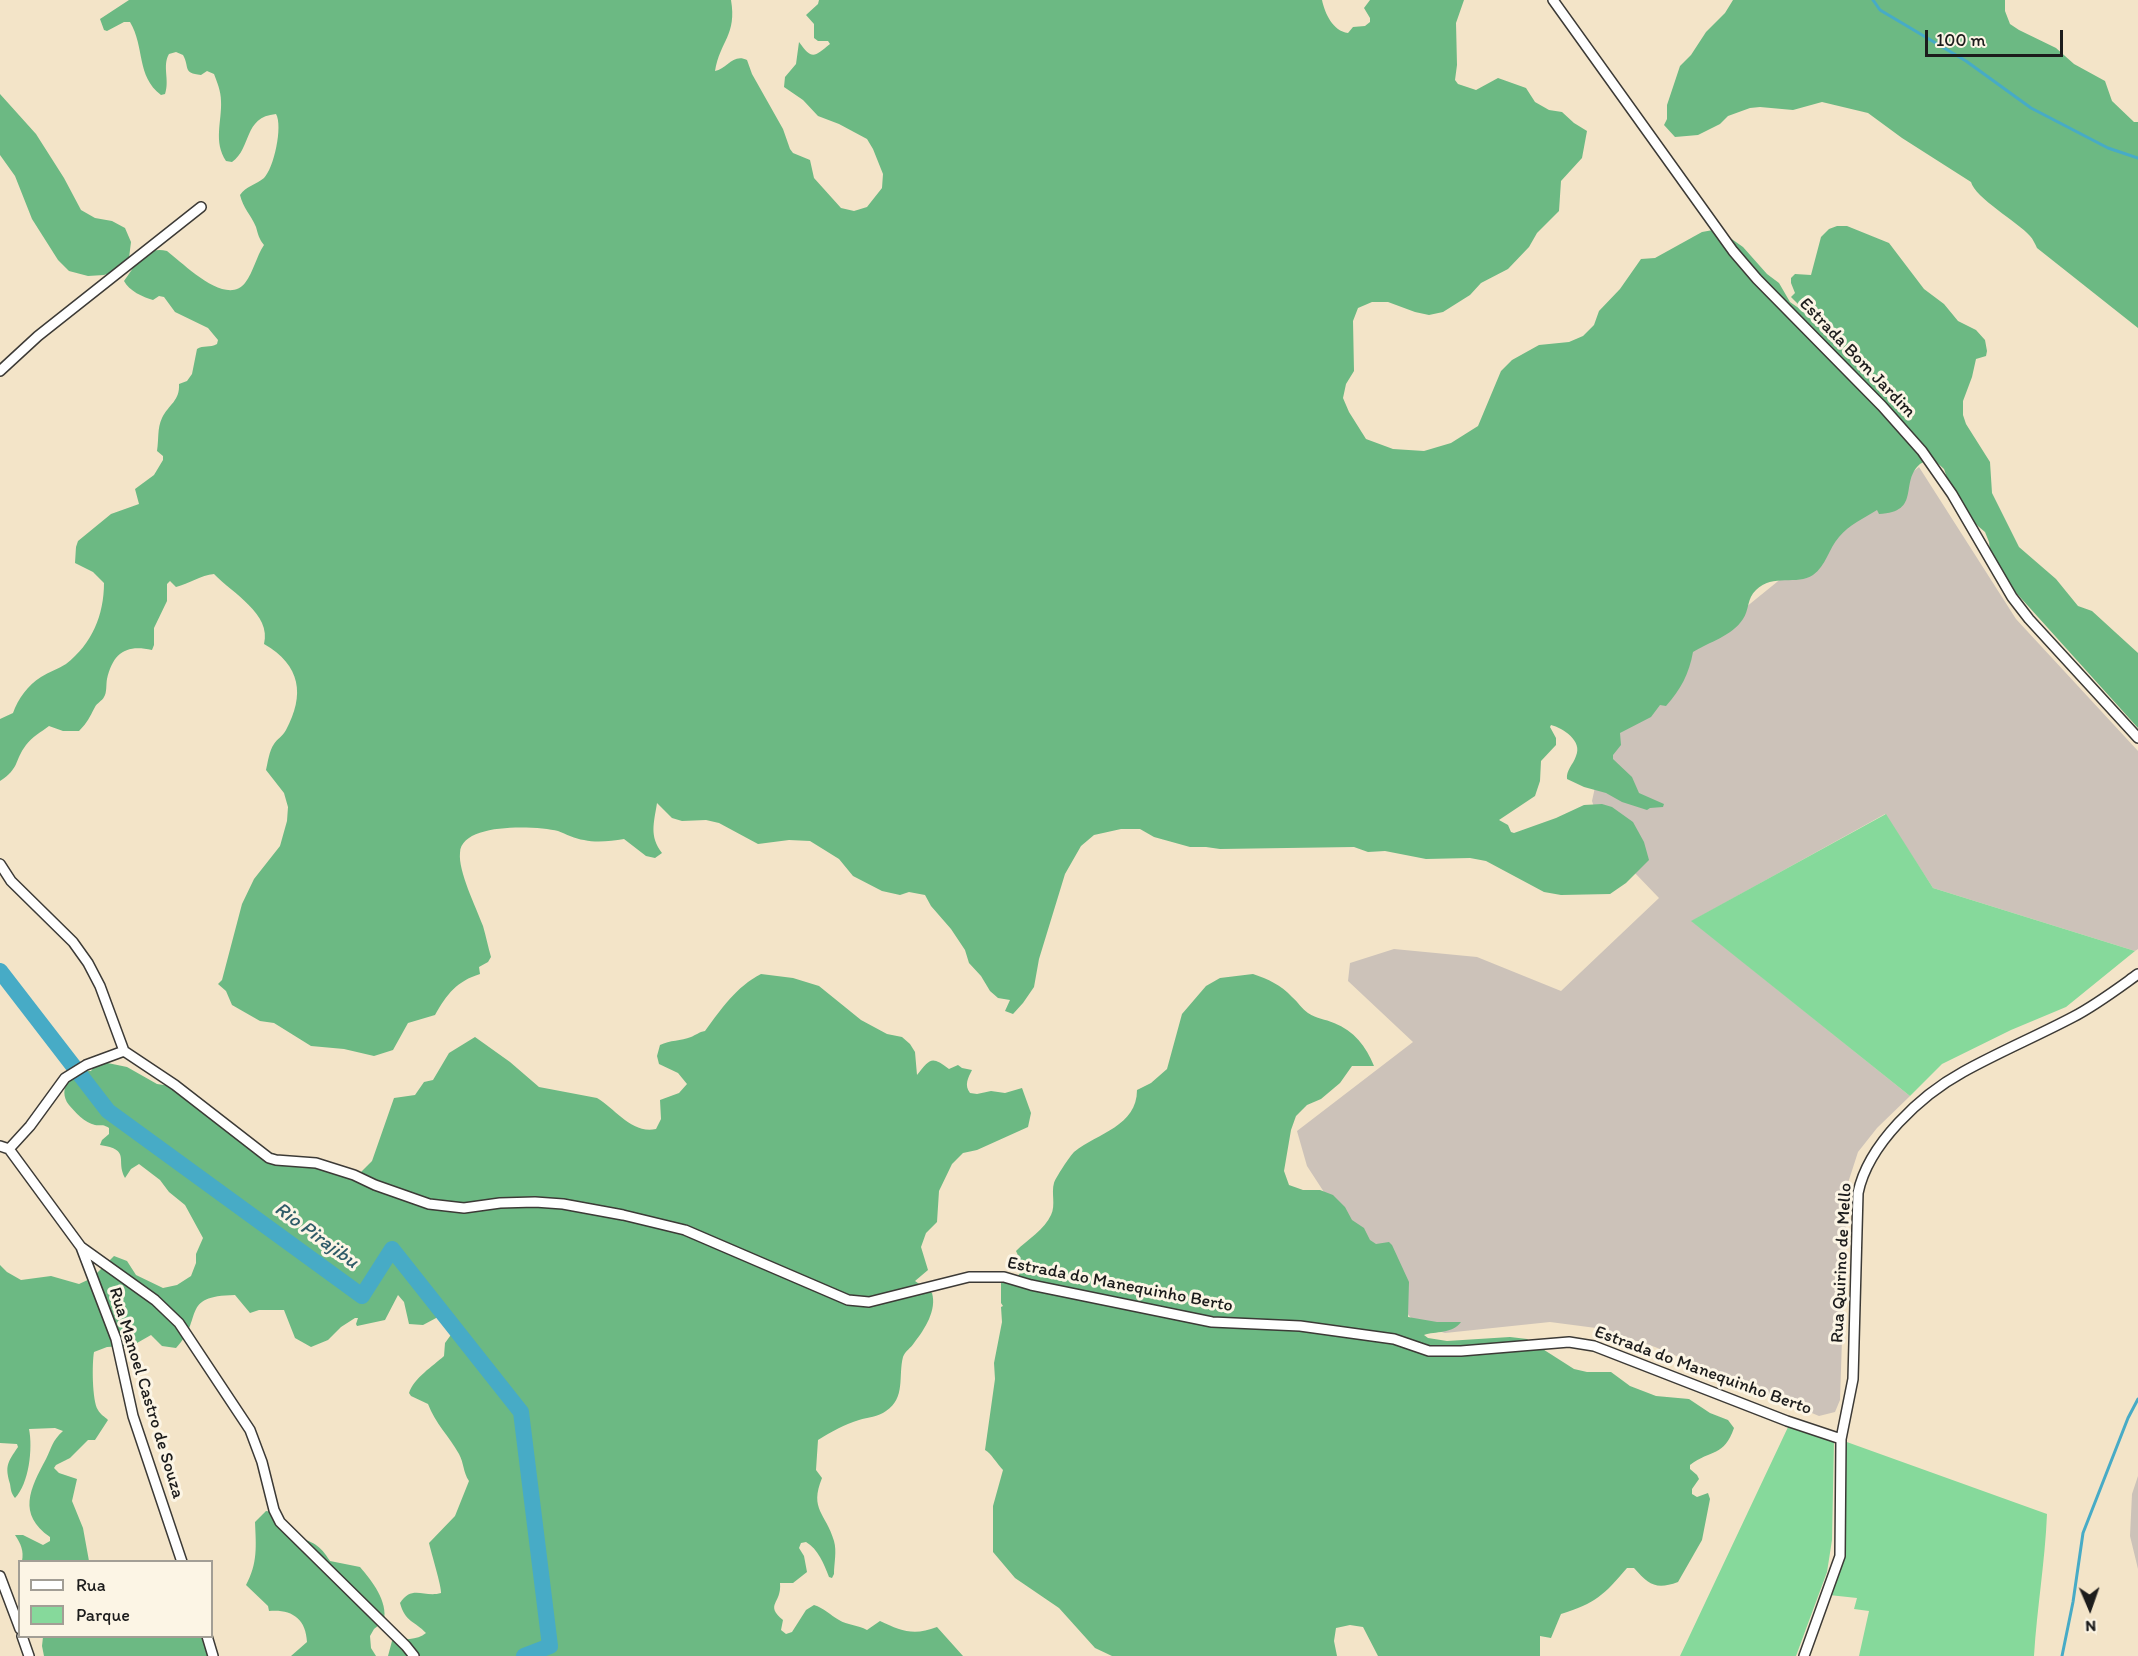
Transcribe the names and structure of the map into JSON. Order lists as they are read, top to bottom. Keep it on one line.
{"streets":{"street":["Estrada Bom Jardim","Rua Quirino de Mello","Estrada do Manequinho Berto","Rua Manoel Castro de Souza"]},"crossings":[["Rua Quirino de Mello","Estrada do Manequinho Berto"]],"water":["Rio Pirajibu"],"legend":["Rua","Parque"],"scale_bar":"100 m","north":"bottom"}
